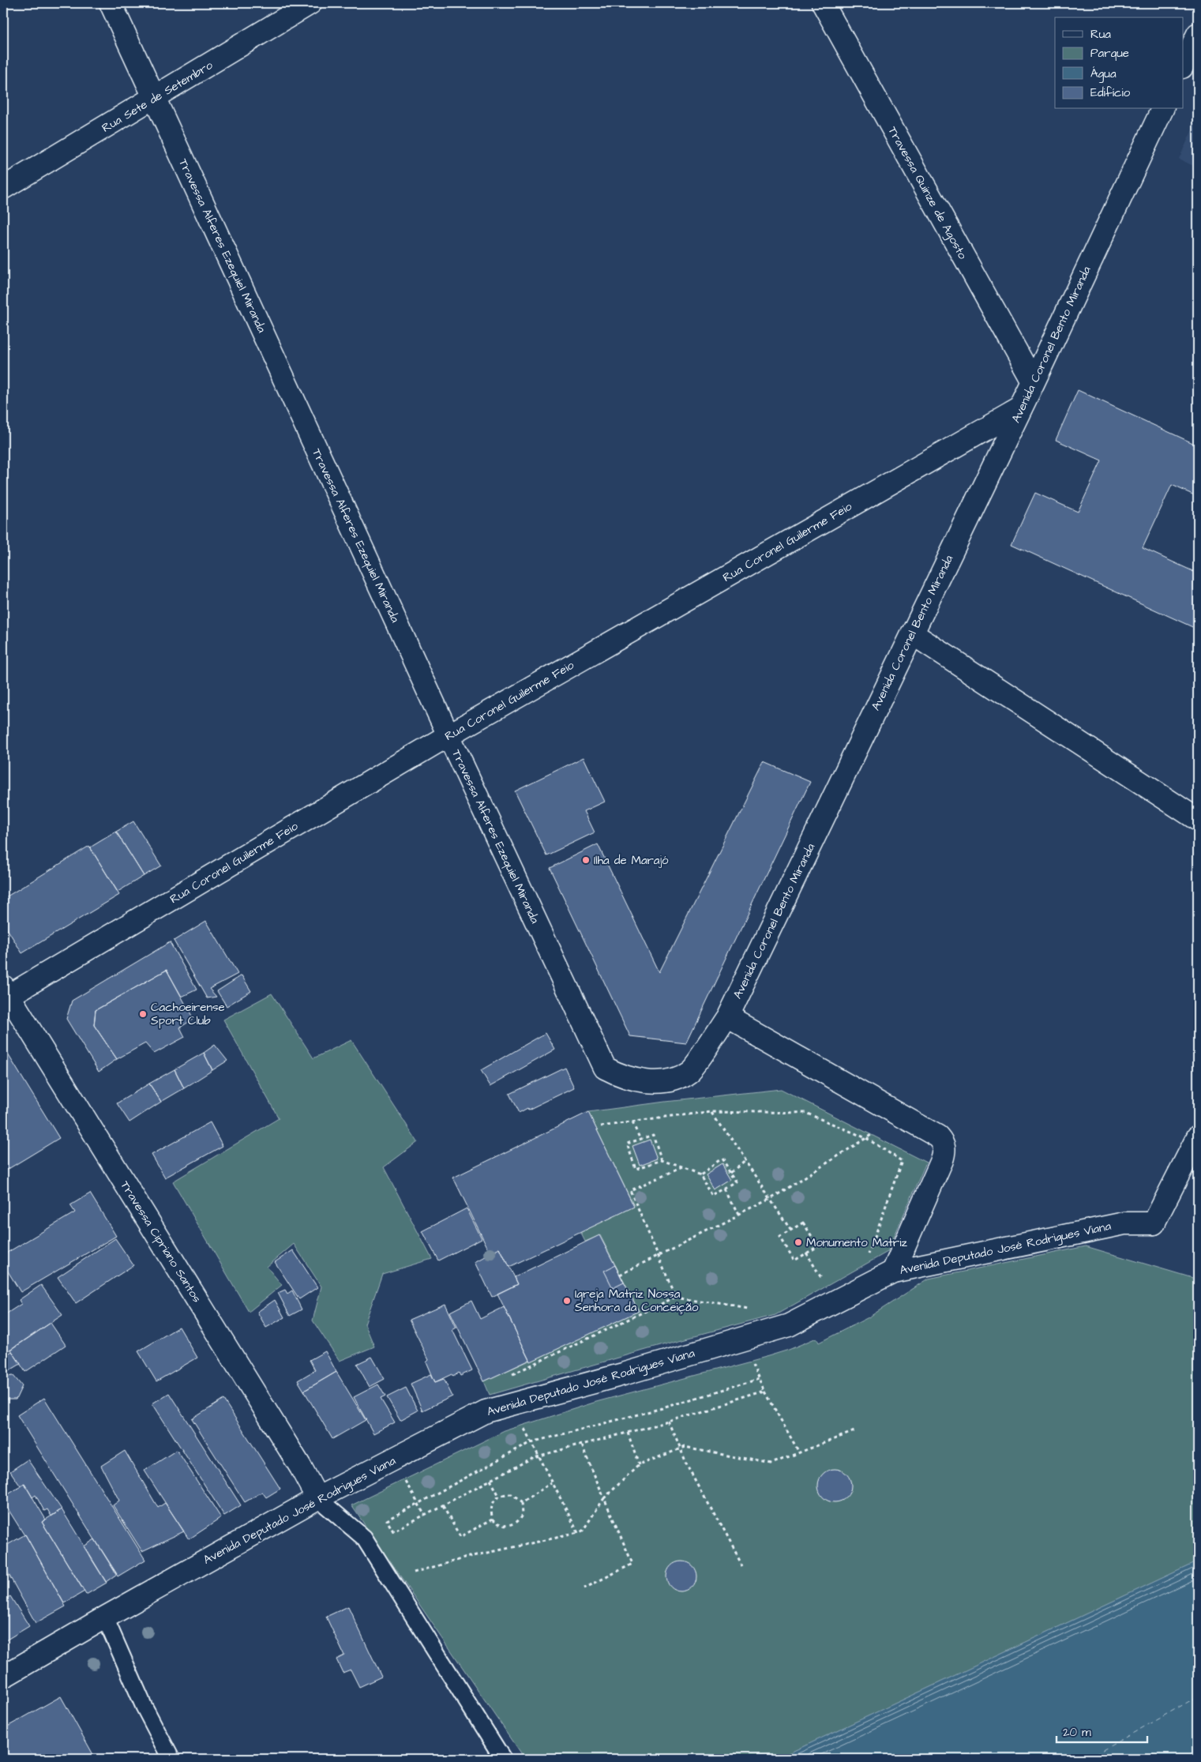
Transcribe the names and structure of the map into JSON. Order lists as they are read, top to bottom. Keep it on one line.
{"streets":{"street":["Rua Sete de Setembro","Travessa Quinze de Agosto","Travessa Alferes Ezequiel Miranda","Avenida Coronel Bento Miranda","Rua Coronel Guilerme Feio","Travessa Cipriano Santos","Avenida Deputado José Rodrigues Viana"]},"crossings":[["Rua Sete de Setembro","Travessa Alferes Ezequiel Miranda"],["Travessa Quinze de Agosto","Avenida Coronel Bento Miranda"],["Travessa Alferes Ezequiel Miranda","Avenida Coronel Bento Miranda"],["Travessa Alferes Ezequiel Miranda","Rua Coronel Guilerme Feio"],["Avenida Coronel Bento Miranda","Rua Coronel Guilerme Feio"],["Rua Coronel Guilerme Feio","Travessa Cipriano Santos"],["Travessa Cipriano Santos","Avenida Deputado José Rodrigues Viana"]],"places":["Ilha de Marajó","Cachoeirense Sport Club","Monumento Matriz","Igreja Matriz Nossa Senhora da Conceição"],"legend":["Rua","Parque","Água","Edifício"],"scale_bar":"20 m"}
